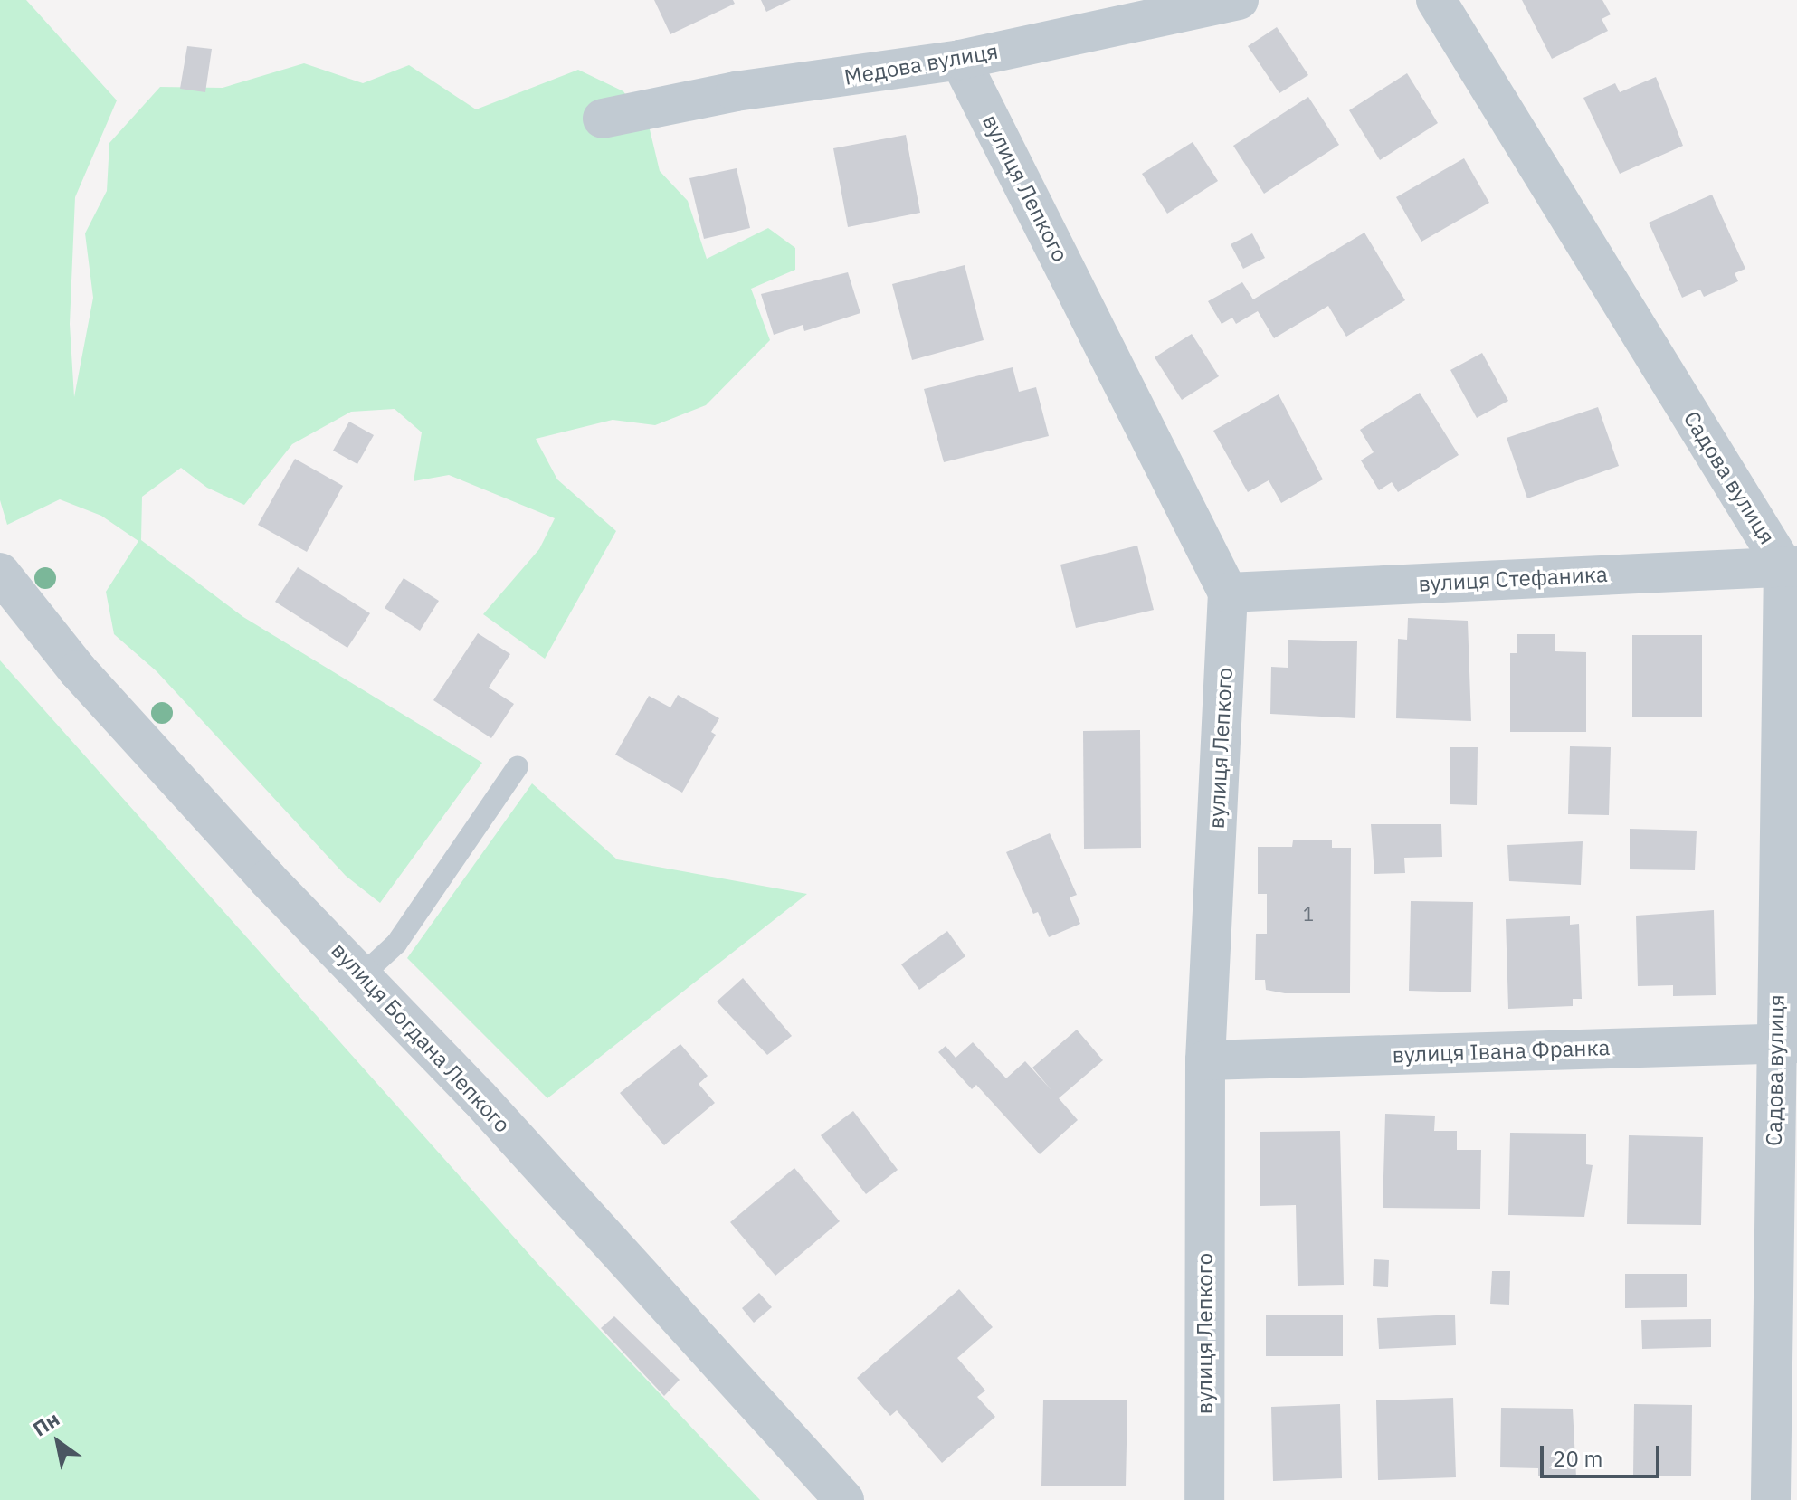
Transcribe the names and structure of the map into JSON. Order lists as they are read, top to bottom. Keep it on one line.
{"streets":{"street":["Медова вулиця","вулиця Лепкого","Садова вулиця","вулиця Стефаника","вулиця Богдана Лепкого","вулиця Івана Франка"]},"crossings":[["Медова вулиця","вулиця Лепкого"],["вулиця Лепкого","вулиця Стефаника"],["вулиця Лепкого","вулиця Івана Франка"],["Садова вулиця","вулиця Стефаника"],["Садова вулиця","вулиця Івана Франка"]],"house_numbers":["1"],"scale_bar":"20 m","north":"top left"}
